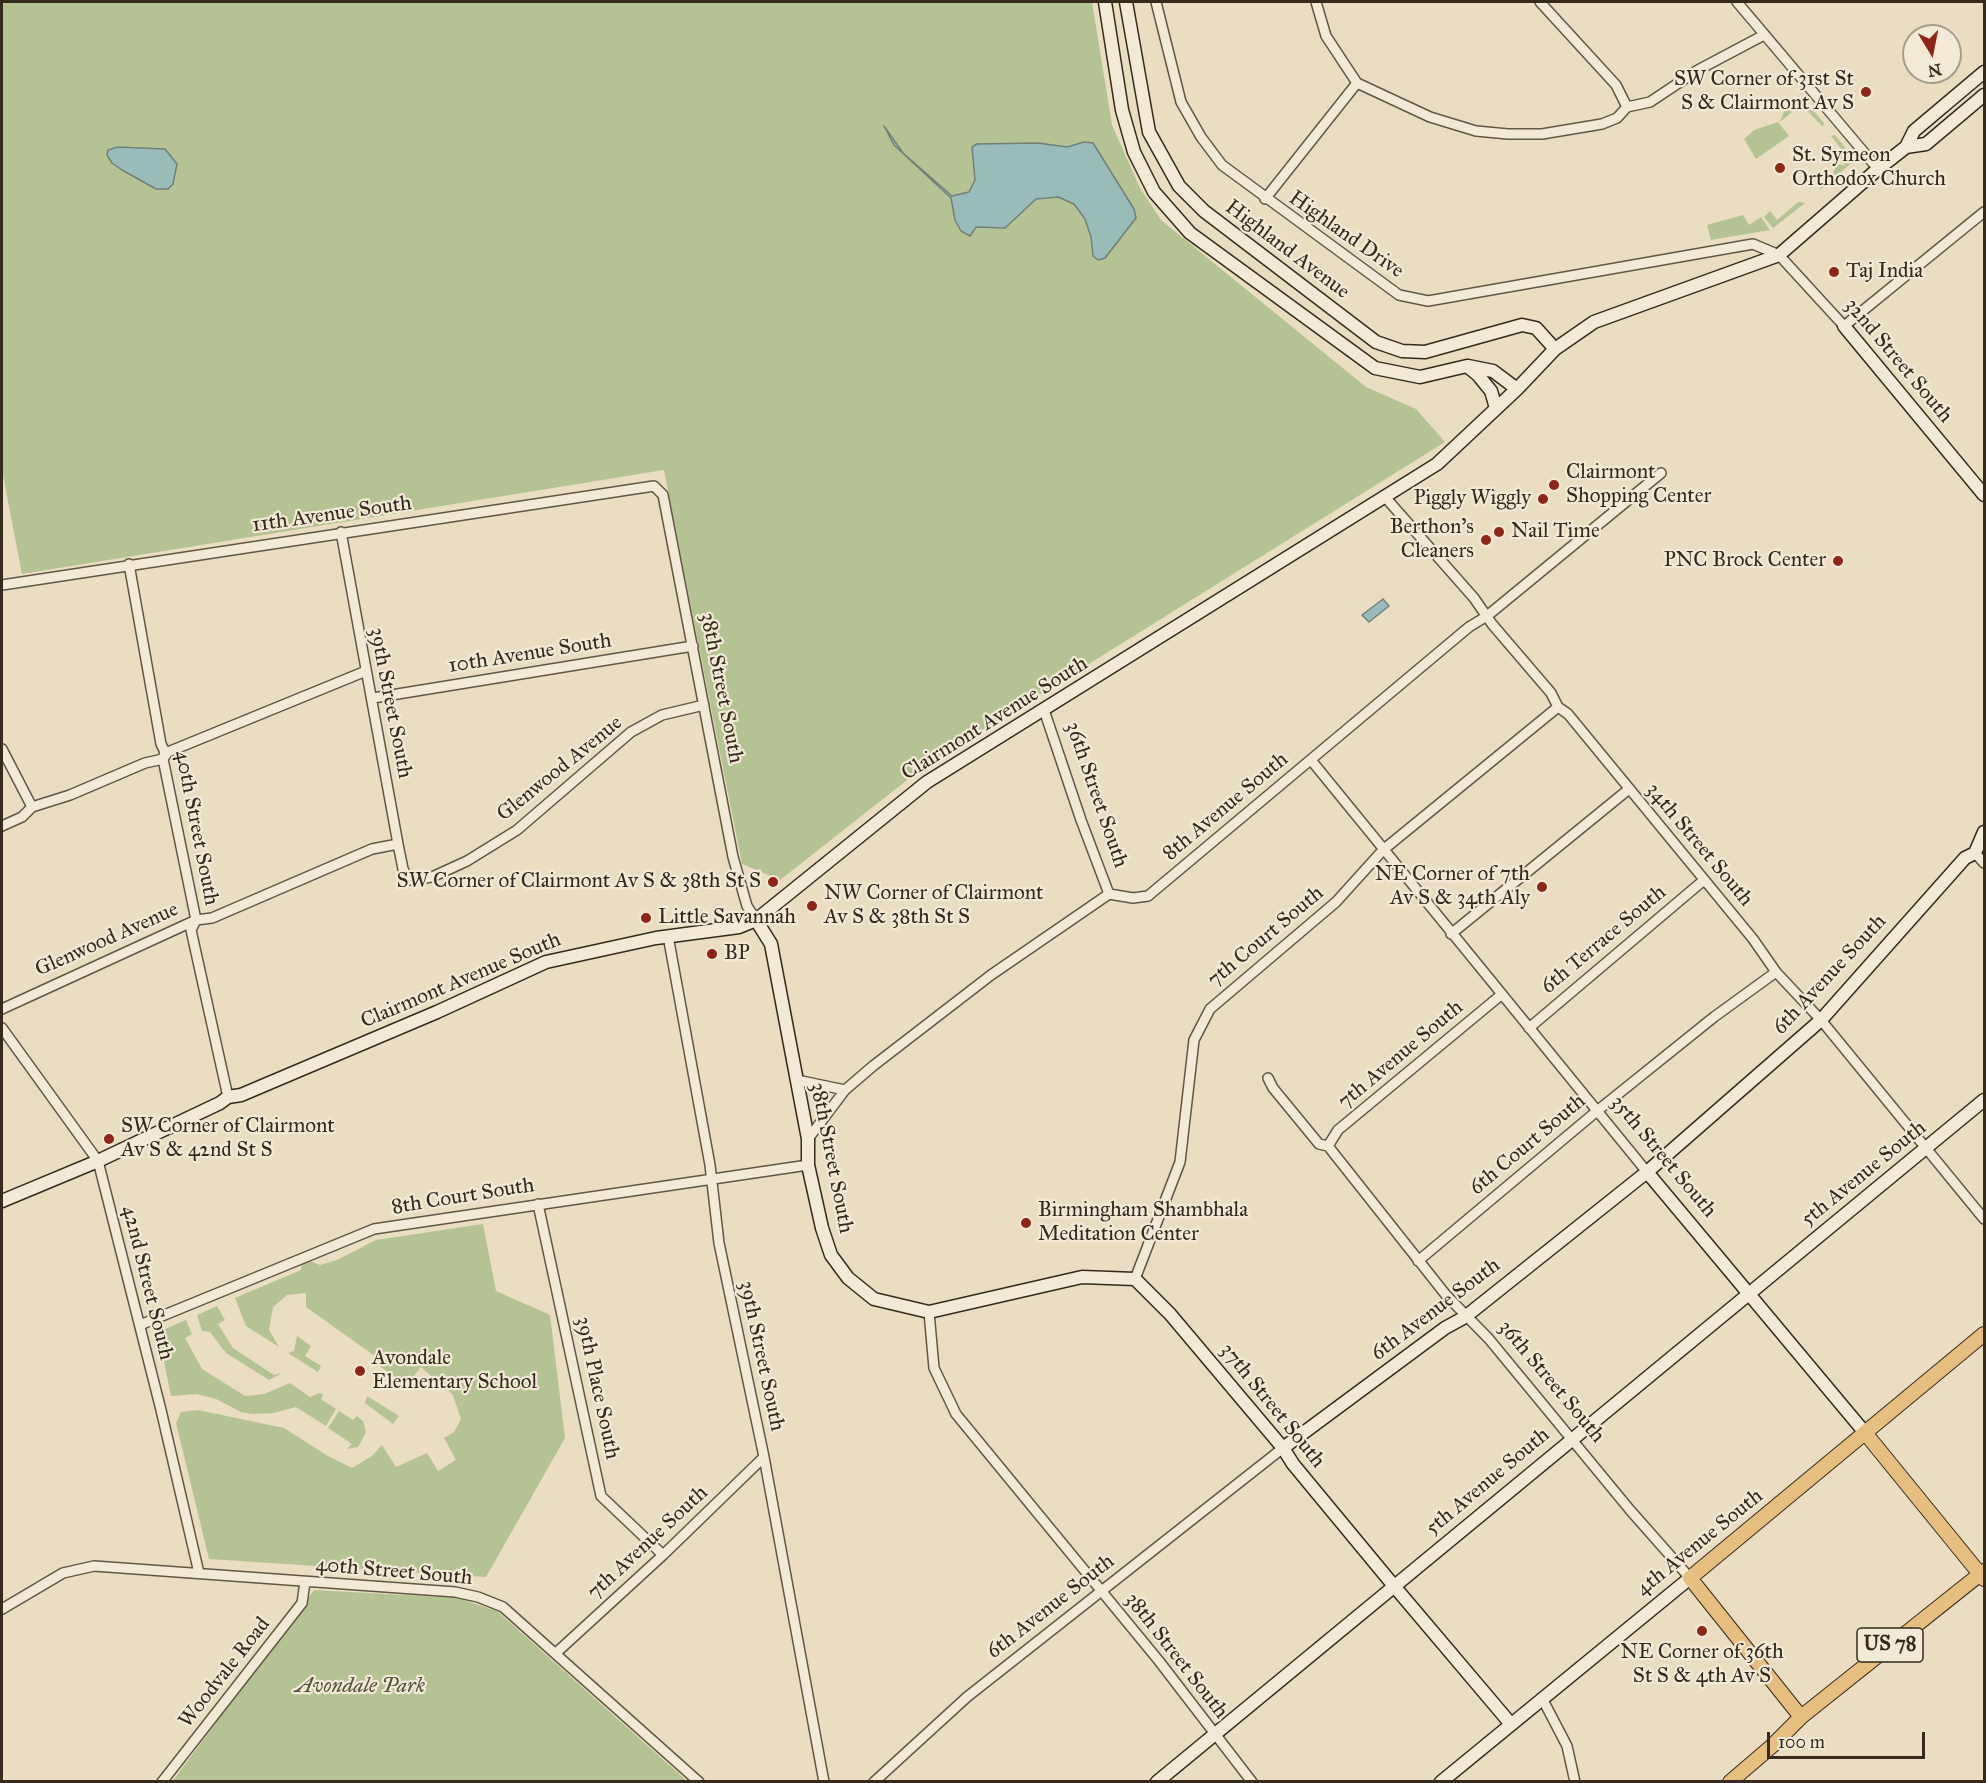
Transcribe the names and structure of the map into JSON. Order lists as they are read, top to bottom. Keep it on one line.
{"streets":{"main road":["36th Street South","35th Street South","4th Avenue South","US 78"],"street":["Highland Drive","Highland Avenue","32nd Street South","11th Avenue South","10th Avenue South","38th Street South","39th Street South","Clairmont Avenue South","Glenwood Avenue","8th Avenue South","40th Street South","34th Street South","7th Court South","6th Terrace South","6th Avenue South","7th Avenue South","6th Court South","5th Avenue South","8th Court South","42nd Street South","39th Place South","37th Street South","Woodvale Road"]},"crossings":[["Highland Drive","32nd Street South"],["Highland Drive","Clairmont Avenue South"],["Highland Avenue","Clairmont Avenue South"],["32nd Street South","Clairmont Avenue South"],["11th Avenue South","38th Street South"],["11th Avenue South","39th Street South"],["11th Avenue South","40th Street South"],["10th Avenue South","38th Street South"],["10th Avenue South","39th Street South"],["38th Street South","Clairmont Avenue South"],["38th Street South","Glenwood Avenue"],["38th Street South","6th Avenue South"],["38th Street South","5th Avenue South"],["38th Street South","8th Court South"],["39th Street South","Clairmont Avenue South"],["39th Street South","Glenwood Avenue"],["39th Street South","7th Avenue South"],["39th Street South","8th Court South"],["Clairmont Avenue South","36th Street South"],["Clairmont Avenue South","40th Street South"],["Clairmont Avenue South","34th Street South"],["Clairmont Avenue South","42nd Street South"],["Glenwood Avenue","40th Street South"],["36th Street South","8th Avenue South"],["36th Street South","6th Avenue South"],["36th Street South","7th Avenue South"],["36th Street South","6th Court South"],["36th Street South","5th Avenue South"],["36th Street South","4th Avenue South"],["36th Street South","US 78"],["8th Avenue South","34th Street South"],["8th Avenue South","35th Street South"],["40th Street South","7th Avenue South"],["40th Street South","42nd Street South"],["40th Street South","Woodvale Road"],["34th Street South","7th Court South"],["34th Street South","6th Terrace South"],["34th Street South","6th Avenue South"],["34th Street South","6th Court South"],["34th Street South","5th Avenue South"],["7th Court South","35th Street South"],["7th Court South","37th Street South"],["6th Terrace South","35th Street South"],["6th Avenue South","35th Street South"],["6th Avenue South","37th Street South"],["7th Avenue South","35th Street South"],["7th Avenue South","39th Place South"],["6th Court South","35th Street South"],["35th Street South","5th Avenue South"],["35th Street South","4th Avenue South"],["35th Street South","US 78"],["5th Avenue South","37th Street South"],["8th Court South","42nd Street South"],["8th Court South","39th Place South"],["37th Street South","4th Avenue South"]],"parks":["Avondale Park"],"places":["SW Corner of 31st St S & Clairmont Av S","St. Symeon Orthodox Church","Taj India","Clairmont Shopping Center","Piggly Wiggly","Nail Time","Berthon's Cleaners","PNC Brock Center","SW Corner of Clairmont Av S & 38th St S","NE Corner of 7th Av S & 34th Aly","NW Corner of Clairmont Av S & 38th St S","Little Savannah","BP","SW Corner of Clairmont Av S & 42nd St S","Birmingham Shambhala Meditation Center","Avondale Elementary School","NE Corner of 36th St S & 4th Av S"],"scale_bar":"100 m","north":"bottom"}
